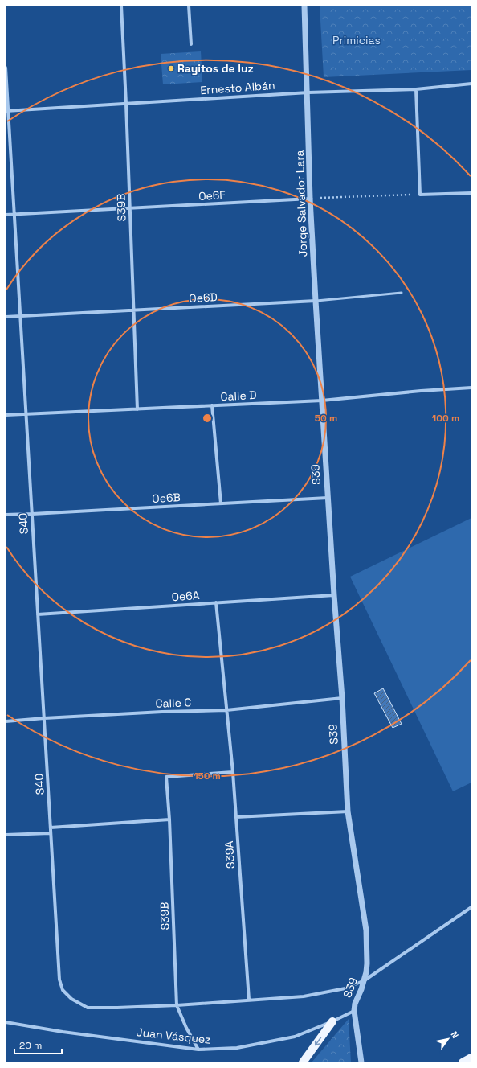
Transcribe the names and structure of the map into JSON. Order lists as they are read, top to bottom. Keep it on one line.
{"streets":{"street":["Ernesto Albán","Oe6F","Jorge Salvador Lara","S39B","Oe6D","Calle D","S39","Oe6B","S40","Oe6A","Calle C","S39A","Juan Vásquez"]},"crossings":[["Ernesto Albán","Jorge Salvador Lara"],["Ernesto Albán","S39B"],["Ernesto Albán","S40"],["Oe6F","Jorge Salvador Lara"],["Oe6F","S39B"],["Oe6F","S40"],["Jorge Salvador Lara","Oe6D"],["Jorge Salvador Lara","Calle D"],["Jorge Salvador Lara","S39"],["S39B","Oe6D"],["S39B","Calle D"],["S39B","S40"],["S39B","S39A"],["S39B","Juan Vásquez"],["Oe6D","S40"],["Calle D","S39"],["Calle D","S40"],["S39","Oe6B"],["S39","Oe6A"],["S39","Calle C"],["S39","Juan Vásquez"],["Oe6B","S40"],["S40","Oe6A"],["S40","Calle C"],["Oe6A","S39A"],["Calle C","S39A"]],"parks":["Primicias"],"places":["Rayitos de luz"],"scale_bar":"20 m","north":"top right","rings":["50 m","100 m","150 m"]}
